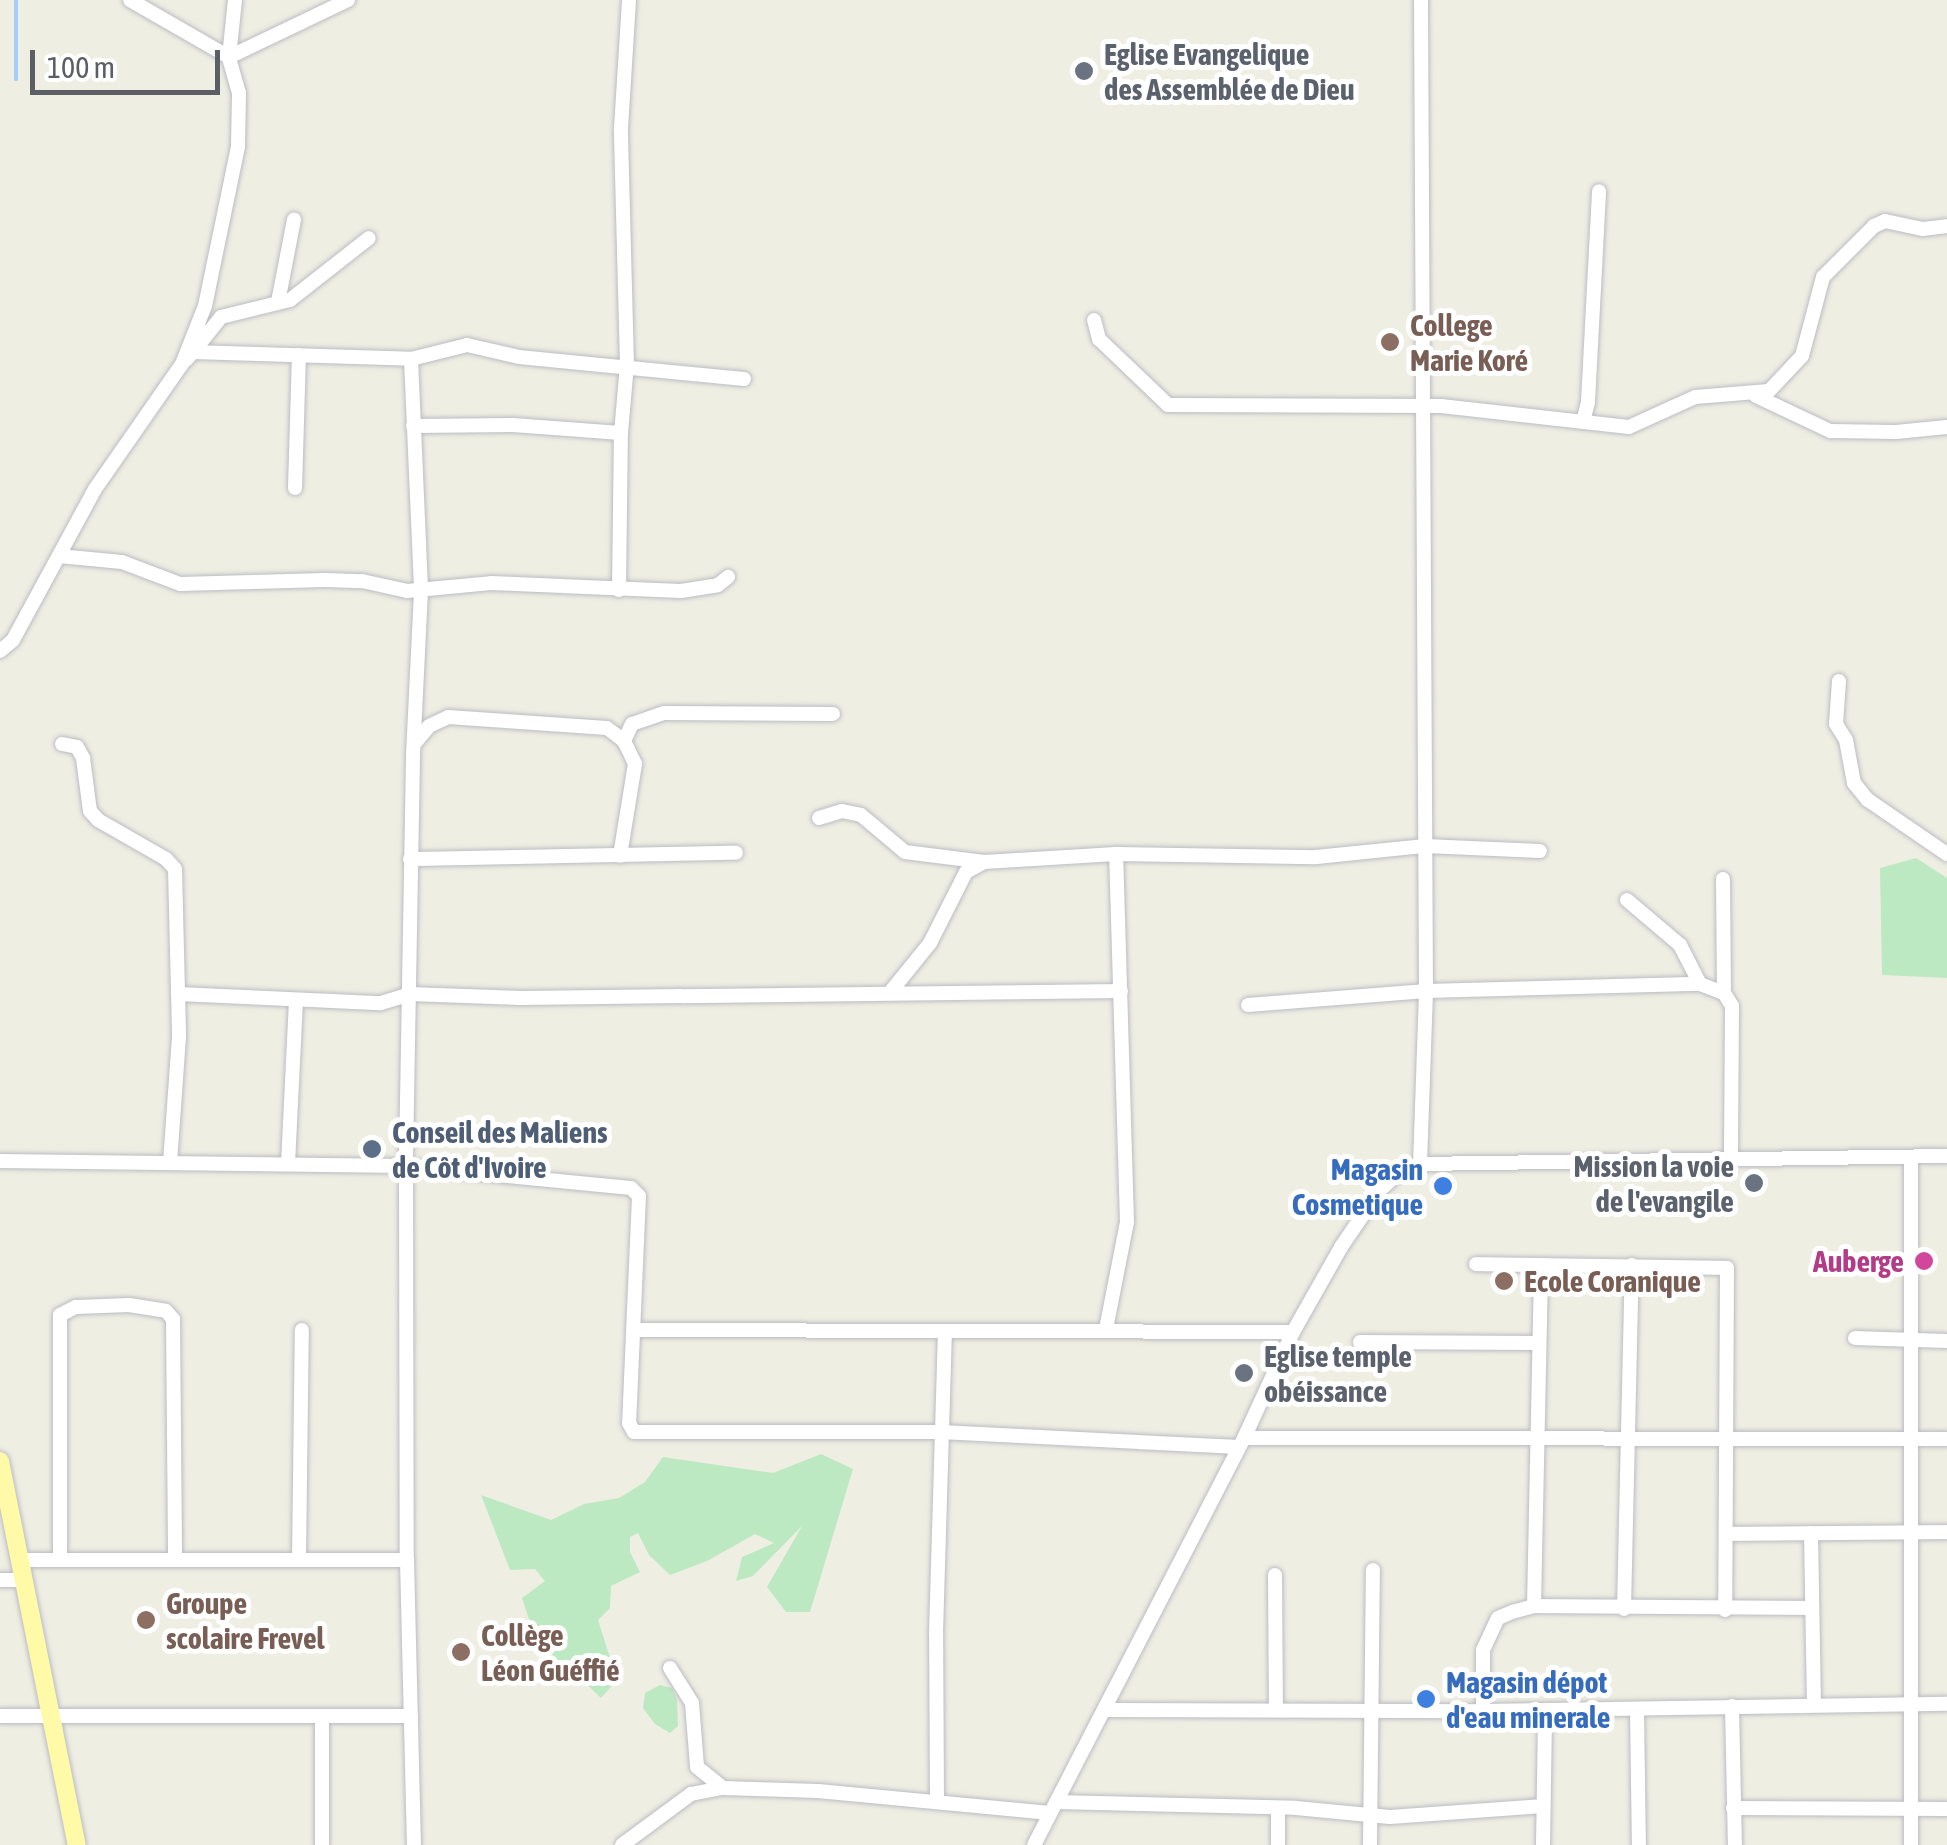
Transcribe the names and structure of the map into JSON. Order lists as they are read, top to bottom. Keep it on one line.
{"places":["Eglise Evangelique des Assemblée de Dieu","College Marie Koré","Conseil des Maliens de Côt d'Ivoire","Mission la voie de l'evangile","Magasin Cosmetique","Auberge","Ecole Coranique","Eglise temple obéissance","Groupe scolaire Frevel","Collège Léon Guéffié","Magasin dépot d'eau minerale"],"scale_bar":"100 m"}
